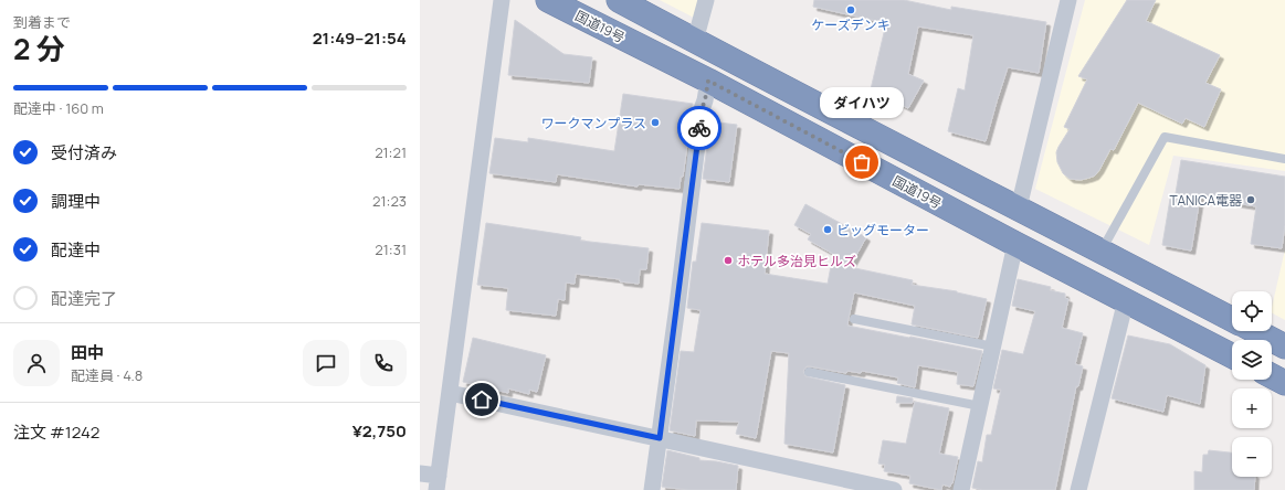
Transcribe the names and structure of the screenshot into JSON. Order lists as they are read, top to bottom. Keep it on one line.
{"streets":{"highway":["国道19号"]},"places":["ケーズデンキ","ワークマンプラス","ダイハツ","TANICA電器","ビッグモーター","ホテル多治見ヒルズ"],"page":{"heading":["2 分","到着まで","21:49–21:54"],"panel":["田中","配達員 · 4.8","注文 #1242","¥2,750"],"bar":"配達中 · 160 m","bubble":"ダイハツ","list":[["受付済み","21:21"],["調理中","21:23"],["配達中","21:31"],"配達完了"],"map_buttons":["+","−"]}}
